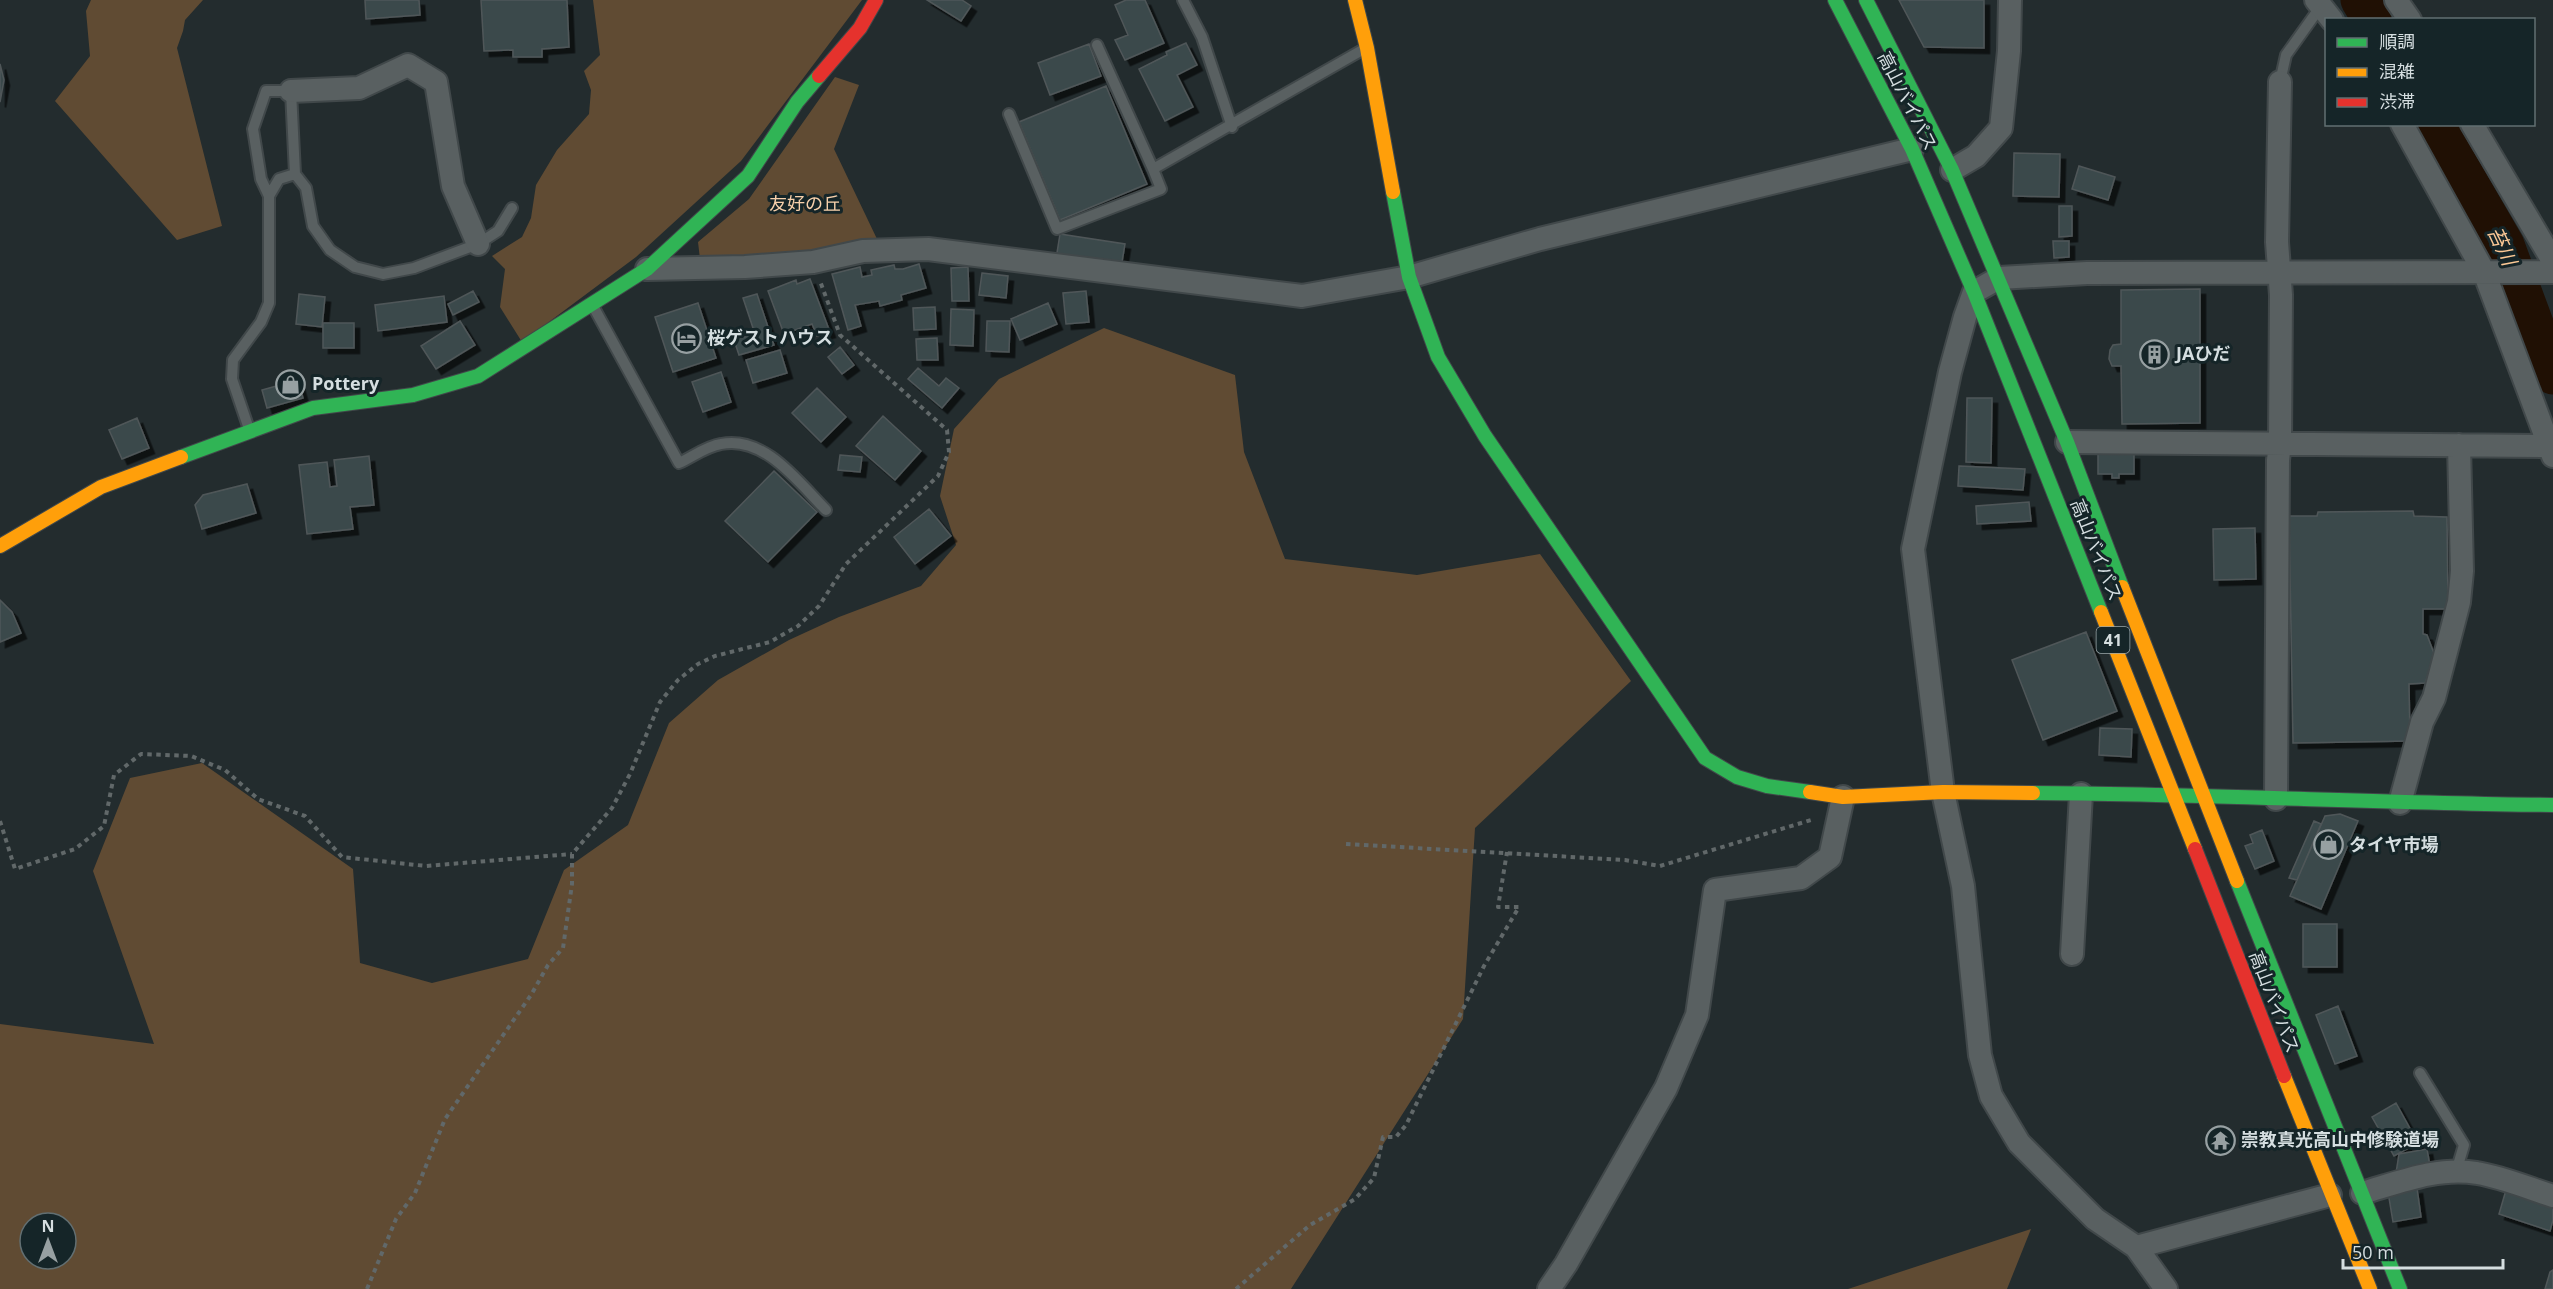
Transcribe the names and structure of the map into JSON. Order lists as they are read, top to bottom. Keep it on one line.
{"streets":{"main road":["高山バイパス","41"]},"water":["苔川"],"parks":["友好の丘"],"places":{"hotel":["桜ゲストハウス"],"building":["JAひだ"],"shop":["Pottery","タイヤ市場"],"temple":["崇教真光高山中修験道場"]},"legend":["順調","混雑","渋滞"],"scale_bar":"50 m","north":"top"}
